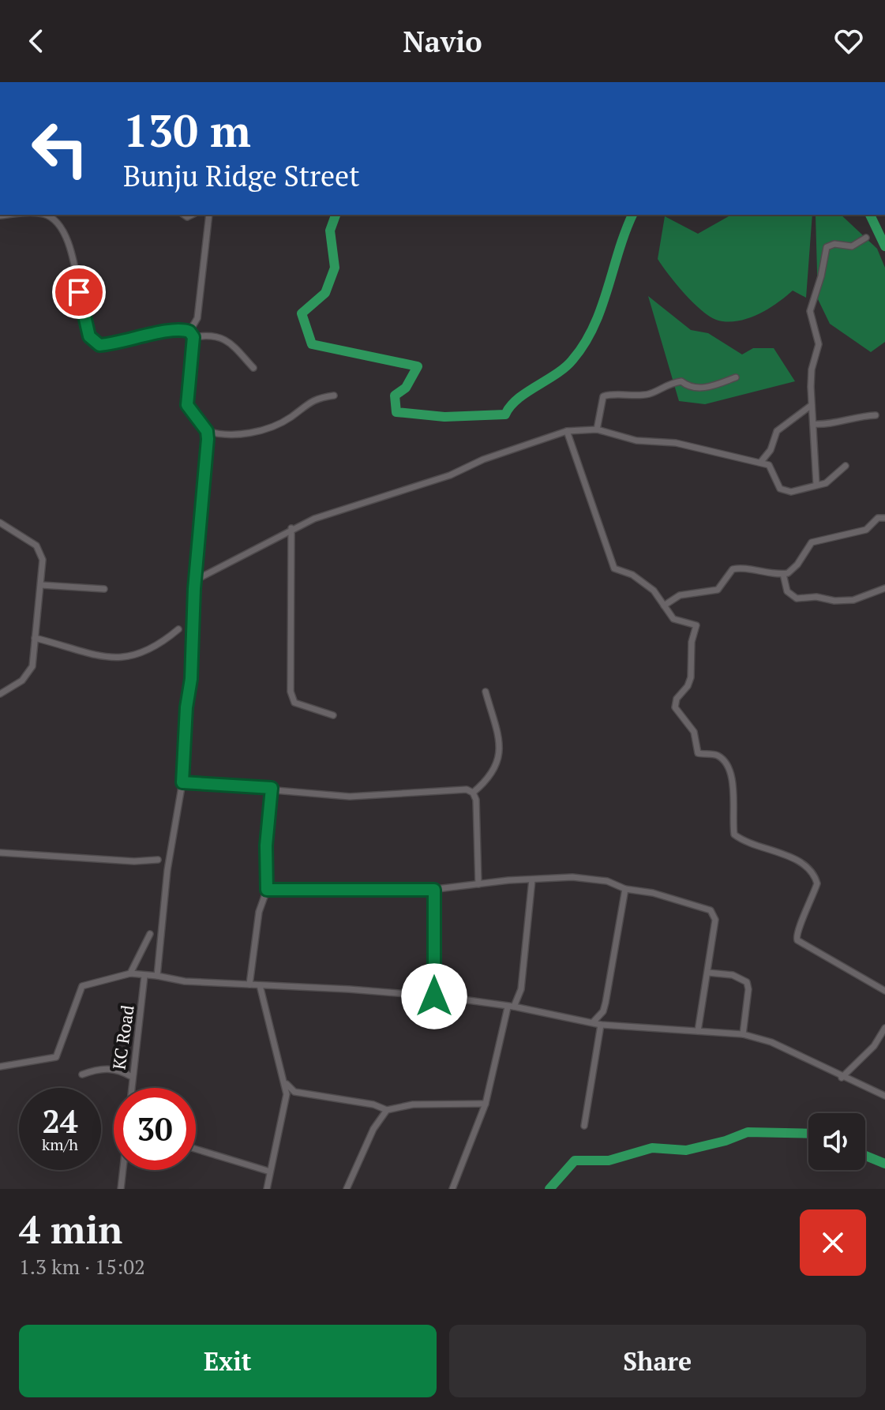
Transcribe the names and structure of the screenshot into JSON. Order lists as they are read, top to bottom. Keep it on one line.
{"streets":{"street":["KC Road"]},"page":{"header":"Navio","turn":["130 m","Bunju Ridge Street"],"speed":"24 km/h","limit":"30","heading":["4 min","1.3 km · 15:02"],"buttons":["Exit","Share"]}}
